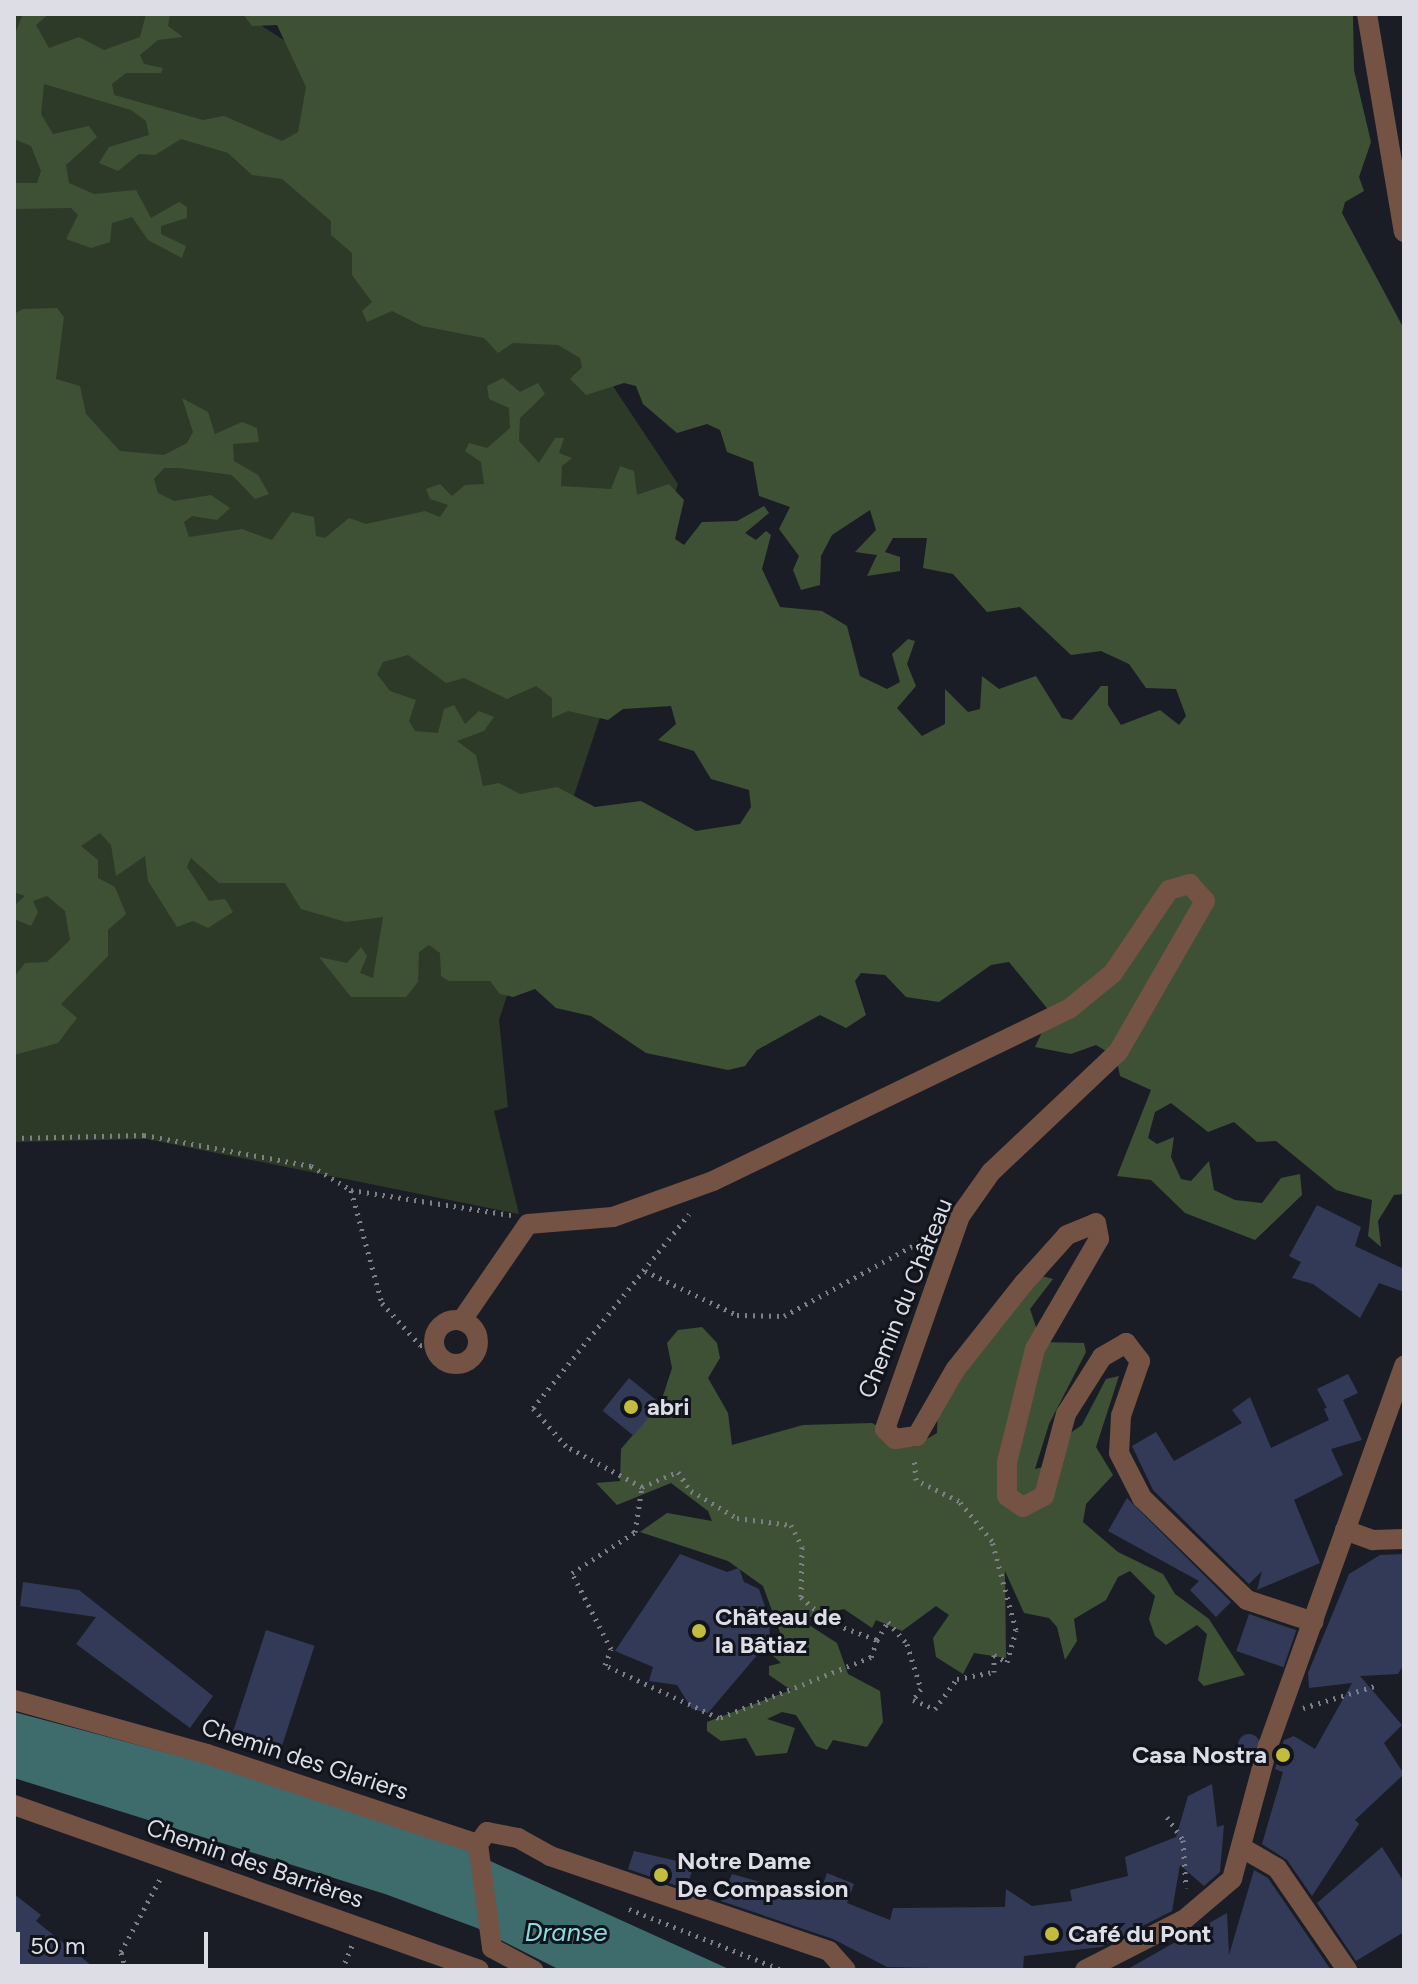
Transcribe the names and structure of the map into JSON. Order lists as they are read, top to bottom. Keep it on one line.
{"streets":{"street":["Chemin du Château","Chemin des Glariers","Chemin des Barrières"]},"water":["Dranse"],"places":["abri","Château de la Bâtiaz","Casa Nostra","Notre Dame De Compassion","Café du Pont"],"scale_bar":"50 m"}
